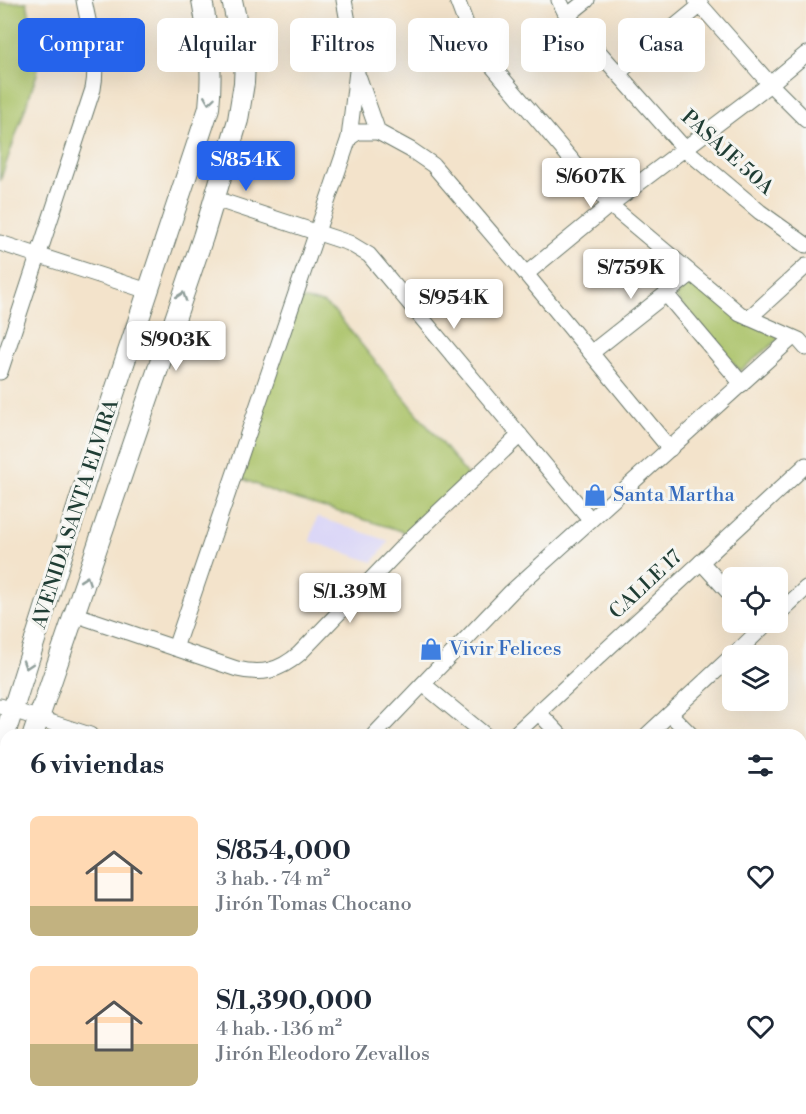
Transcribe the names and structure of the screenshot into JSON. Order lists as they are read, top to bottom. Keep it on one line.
{"streets":{"street":["PASAJE 50A","AVENIDA SANTA ELVIRA","CALLE 17"]},"places":{"shop":["Santa Martha","Vivir Felices"]},"page":{"chip":["Comprar","Alquilar","Filtros","Nuevo","Piso","Casa"],"price":["S/854K","S/607K","S/759K","S/954K","S/903K","S/1.39M"],"heading":"6 viviendas","list":[{"name":"S/854,000","note":"3 hab. · 74 m² · Jirón Tomas Chocano"},{"name":"S/1,390,000","note":"4 hab. · 136 m² · Jirón Eleodoro Zevallos"}]}}
